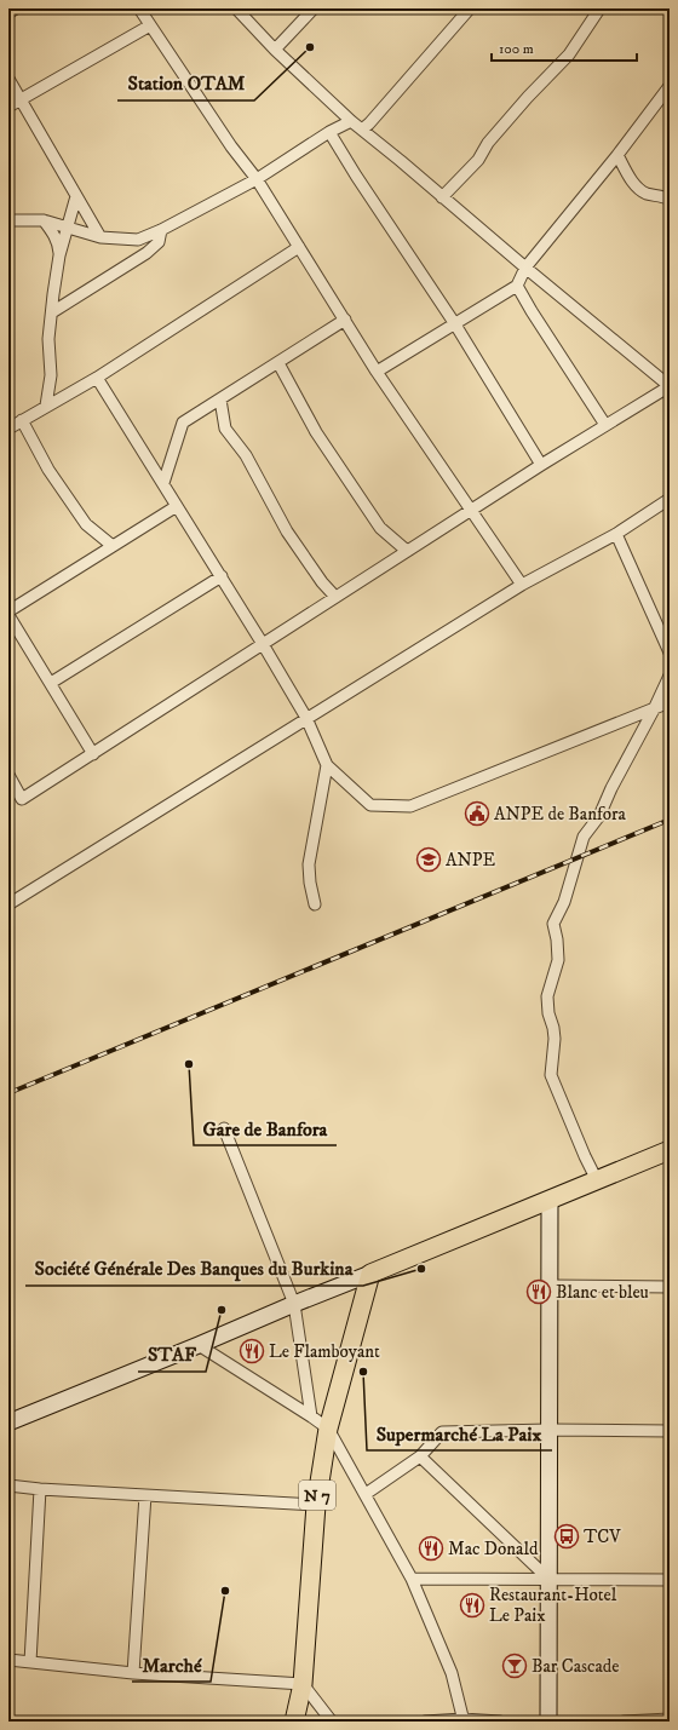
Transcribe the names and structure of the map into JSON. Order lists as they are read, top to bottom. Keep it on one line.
{"streets":{"highway":["N 7"]},"places":{"other":["Station OTAM","Gare de Banfora","Société Générale Des Banques du Burkina","STAF","Supermarché La Paix","Marché"],"public building":["ANPE de Banfora"],"school or university":["ANPE"],"restaurant":["Blanc et bleu","Le Flamboyant","Mac Donald","Restaurant-Hotel Le Paix"],"bus stop":["TCV"],"bar":["Bar Cascade"]},"scale_bar":"100 m"}
